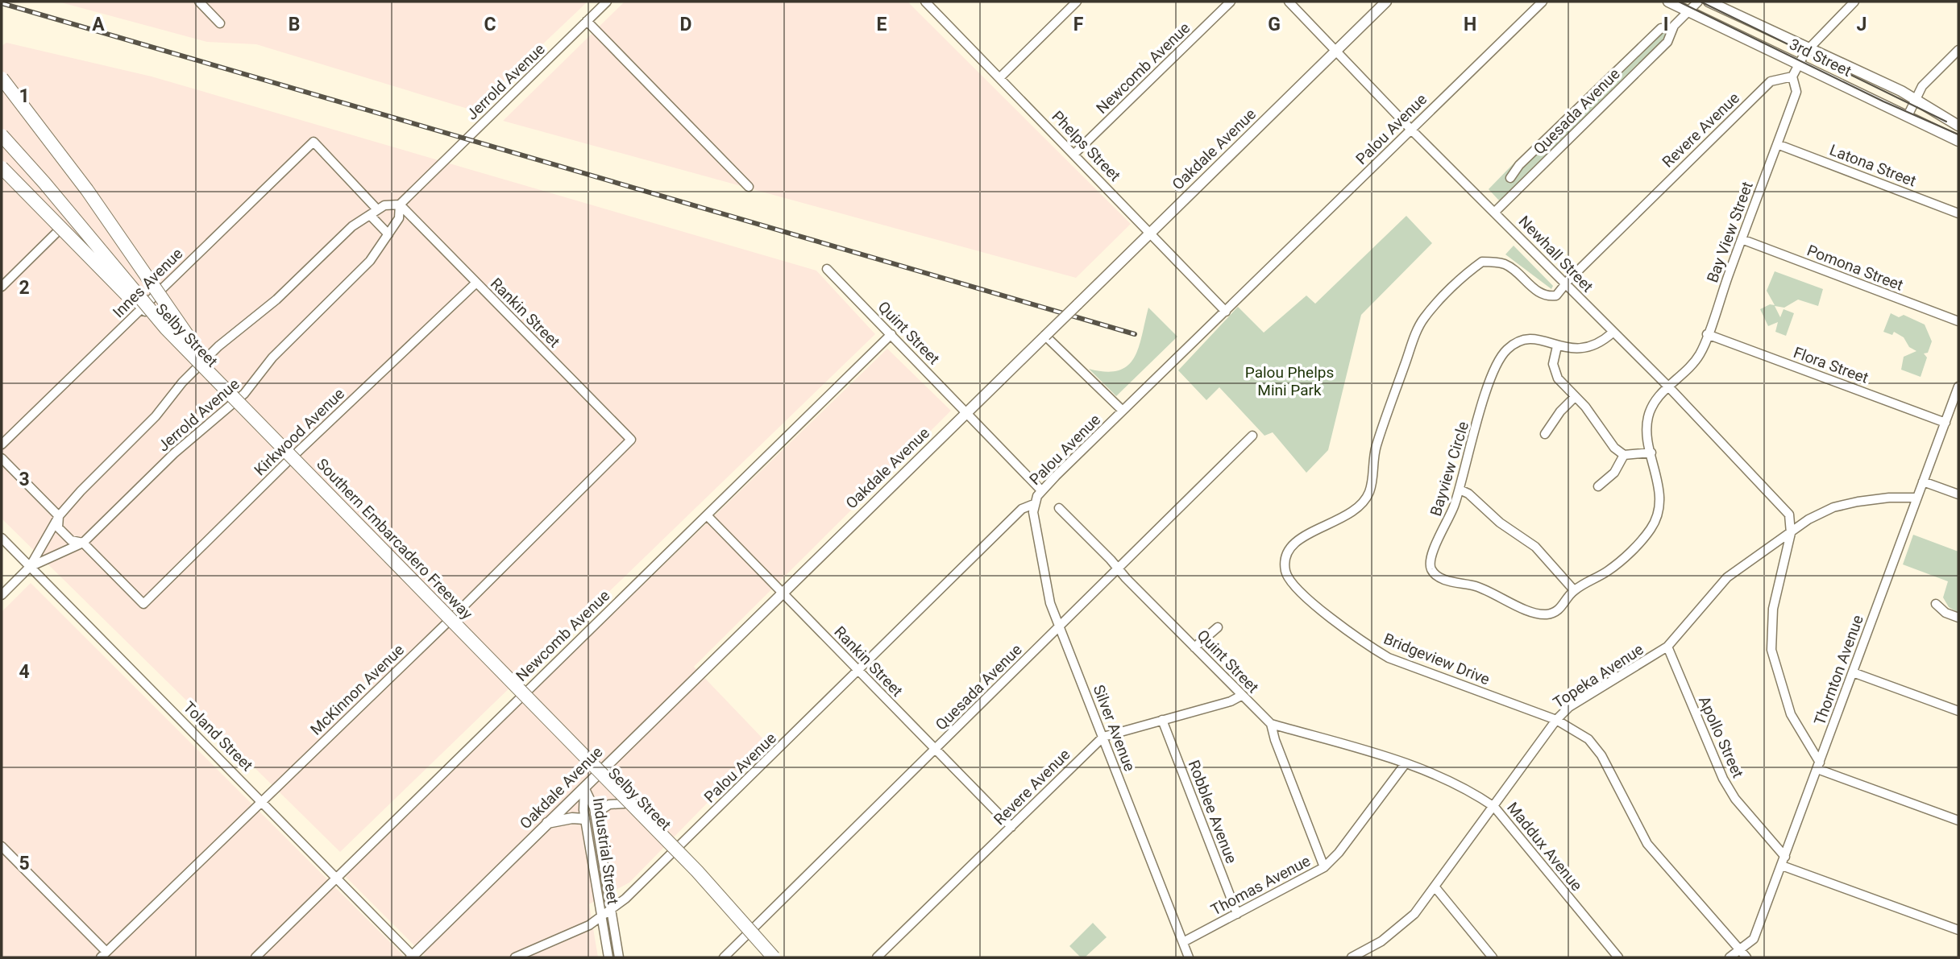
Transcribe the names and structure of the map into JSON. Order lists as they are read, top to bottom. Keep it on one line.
{"streets":{"highway":["Southern Embarcadero Freeway"],"main road":["3rd Street","Oakdale Avenue"],"street":["Newcomb Avenue","Jerrold Avenue","Quesada Avenue","Palou Avenue","Revere Avenue","Phelps Street","Latona Street","Bay View Street","Newhall Street","Pomona Street","Innes Avenue","Rankin Street","Quint Street","Selby Street","Flora Street","Kirkwood Avenue","Bayview Circle","Bridgeview Drive","Thornton Avenue","Topeka Avenue","McKinnon Avenue","Silver Avenue","Toland Street","Apollo Street","Robblee Avenue","Maddux Avenue","Industrial Street","Thomas Avenue"]},"crossings":[["3rd Street","Quesada Avenue"],["Newcomb Avenue","Phelps Street"],["Newcomb Avenue","Rankin Street"],["Newcomb Avenue","Quint Street"],["Newcomb Avenue","Selby Street"],["Newcomb Avenue","Toland Street"],["Jerrold Avenue","Innes Avenue"],["Jerrold Avenue","Rankin Street"],["Jerrold Avenue","Selby Street"],["Jerrold Avenue","Kirkwood Avenue"],["Jerrold Avenue","Toland Street"],["Quesada Avenue","Newhall Street"],["Quesada Avenue","Rankin Street"],["Quesada Avenue","Quint Street"],["Quesada Avenue","Selby Street"],["Quesada Avenue","Silver Avenue"],["Palou Avenue","Phelps Street"],["Palou Avenue","Newhall Street"],["Palou Avenue","Rankin Street"],["Palou Avenue","Quint Street"],["Palou Avenue","Selby Street"],["Palou Avenue","Silver Avenue"],["Palou Avenue","Industrial Street"],["Revere Avenue","Bay View Street"],["Revere Avenue","Newhall Street"],["Revere Avenue","Rankin Street"],["Revere Avenue","Quint Street"],["Revere Avenue","Bridgeview Drive"],["Revere Avenue","Silver Avenue"],["Revere Avenue","Robblee Avenue"],["Phelps Street","Oakdale Avenue"],["Oakdale Avenue","Newhall Street"],["Oakdale Avenue","Rankin Street"],["Oakdale Avenue","Quint Street"],["Oakdale Avenue","Selby Street"],["Oakdale Avenue","Toland Street"],["Oakdale Avenue","Industrial Street"],["Latona Street","Bay View Street"],["Bay View Street","Newhall Street"],["Bay View Street","Pomona Street"],["Bay View Street","Flora Street"],["Bay View Street","Bayview Circle"],["Newhall Street","Bayview Circle"],["Newhall Street","Bridgeview Drive"],["Newhall Street","Topeka Avenue"],["Innes Avenue","Selby Street"],["Rankin Street","Kirkwood Avenue"],["Rankin Street","McKinnon Avenue"],["Quint Street","Maddux Avenue"],["Quint Street","Thomas Avenue"],["Selby Street","Southern Embarcadero Freeway"],["Selby Street","McKinnon Avenue"],["Flora Street","Thornton Avenue"],["Bridgeview Drive","Thornton Avenue"],["Bridgeview Drive","Topeka Avenue"],["Thornton Avenue","Topeka Avenue"],["Thornton Avenue","Apollo Street"],["Topeka Avenue","Apollo Street"],["Topeka Avenue","Maddux Avenue"],["McKinnon Avenue","Toland Street"],["Silver Avenue","Thomas Avenue"],["Robblee Avenue","Thomas Avenue"],["Maddux Avenue","Thomas Avenue"]],"parks":["Palou Phelps Mini Park"],"grid":{"columns":["A","B","C","D","E","F","G","H","I","J"],"rows":["1","2","3","4","5"]}}
